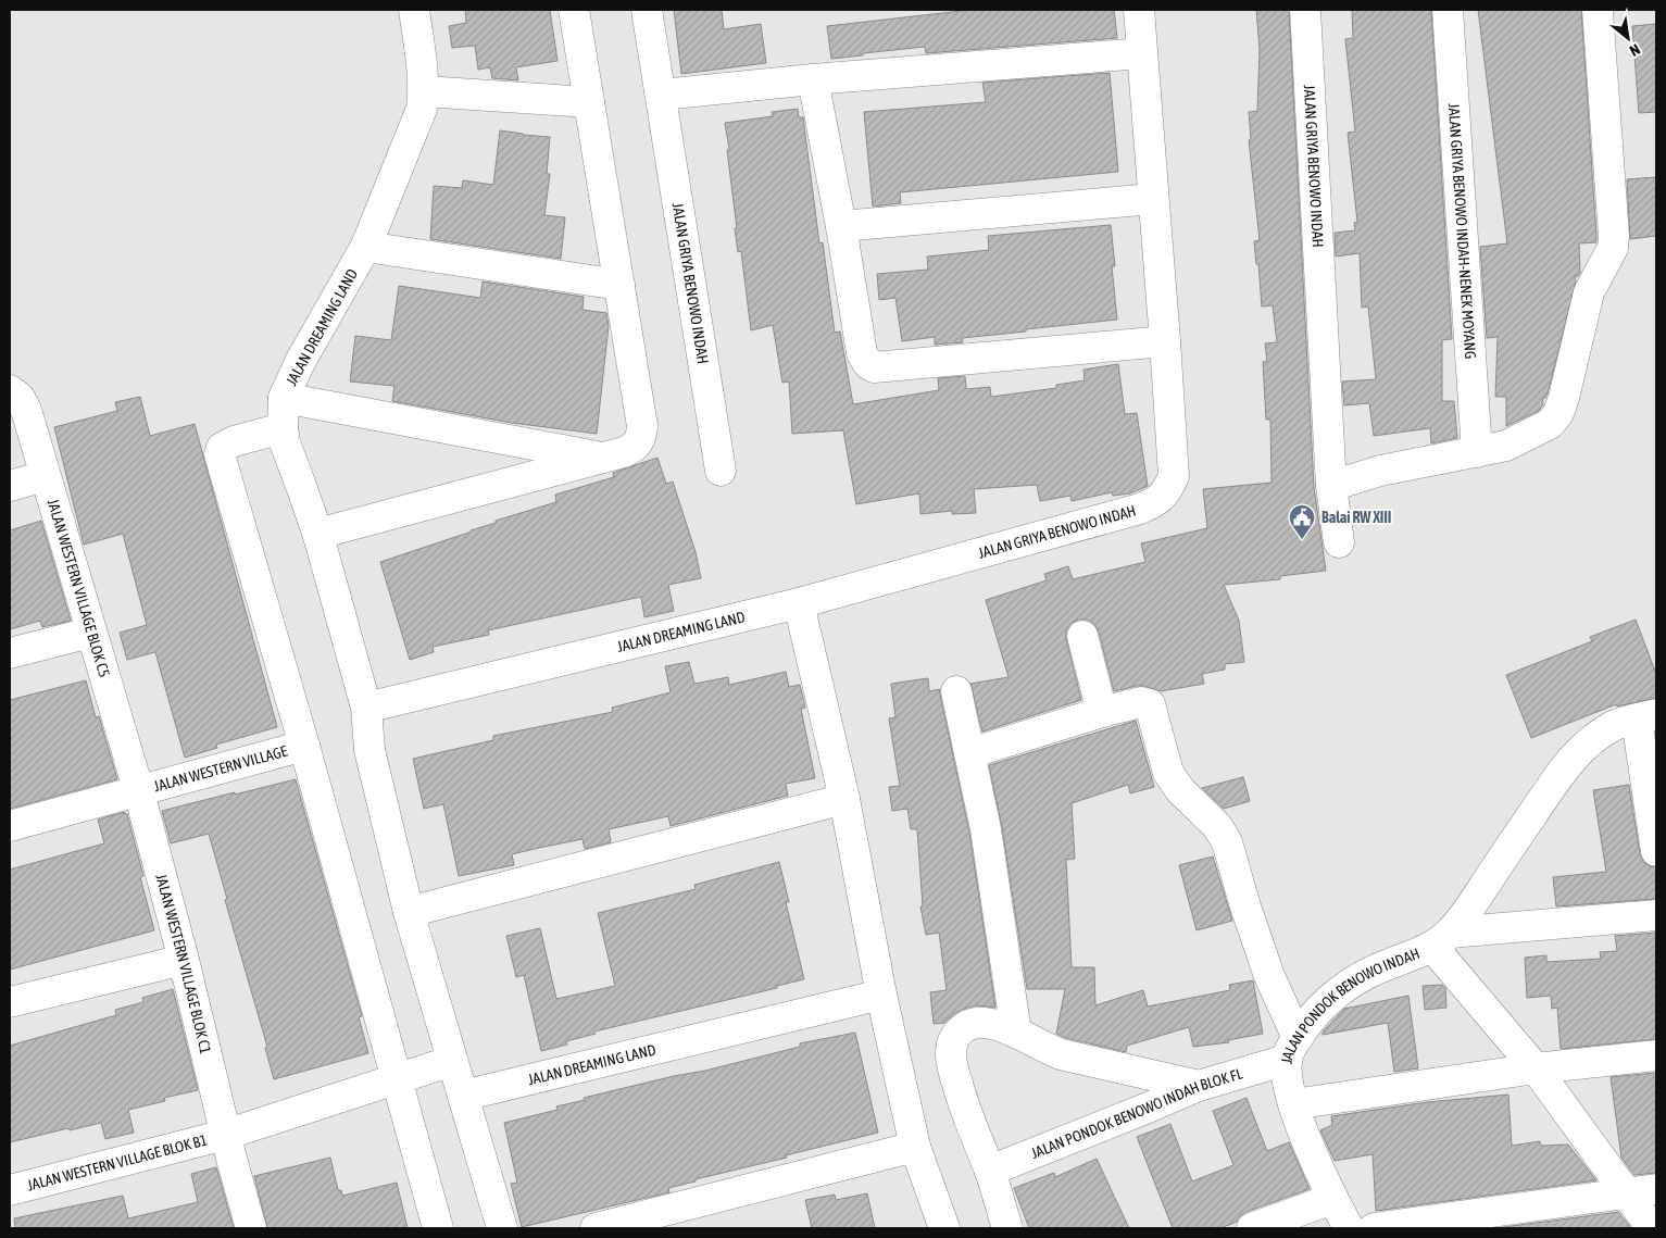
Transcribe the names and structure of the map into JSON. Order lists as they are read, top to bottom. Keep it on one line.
{"streets":{"street":["JALAN GRIYA BENOWO INDAH","JALAN GRIYA BENOWO INDAH-NENEK MOYANG","JALAN DREAMING LAND","JALAN WESTERN VILLAGE BLOK C5","JALAN WESTERN VILLAGE","JALAN WESTERN VILLAGE BLOK C1","JALAN PONDOK BENOWO INDAH","JALAN PONDOK BENOWO INDAH BLOK FL","JALAN WESTERN VILLAGE BLOK B1"]},"crossings":[["JALAN GRIYA BENOWO INDAH","JALAN DREAMING LAND"],["JALAN WESTERN VILLAGE BLOK C5","JALAN WESTERN VILLAGE"],["JALAN WESTERN VILLAGE BLOK C5","JALAN WESTERN VILLAGE BLOK C1"],["JALAN WESTERN VILLAGE","JALAN WESTERN VILLAGE BLOK C1"],["JALAN WESTERN VILLAGE BLOK C1","JALAN WESTERN VILLAGE BLOK B1"],["JALAN PONDOK BENOWO INDAH","JALAN PONDOK BENOWO INDAH BLOK FL"]],"places":{"public building":["Balai RW XIII"]},"north":"bottom right"}
